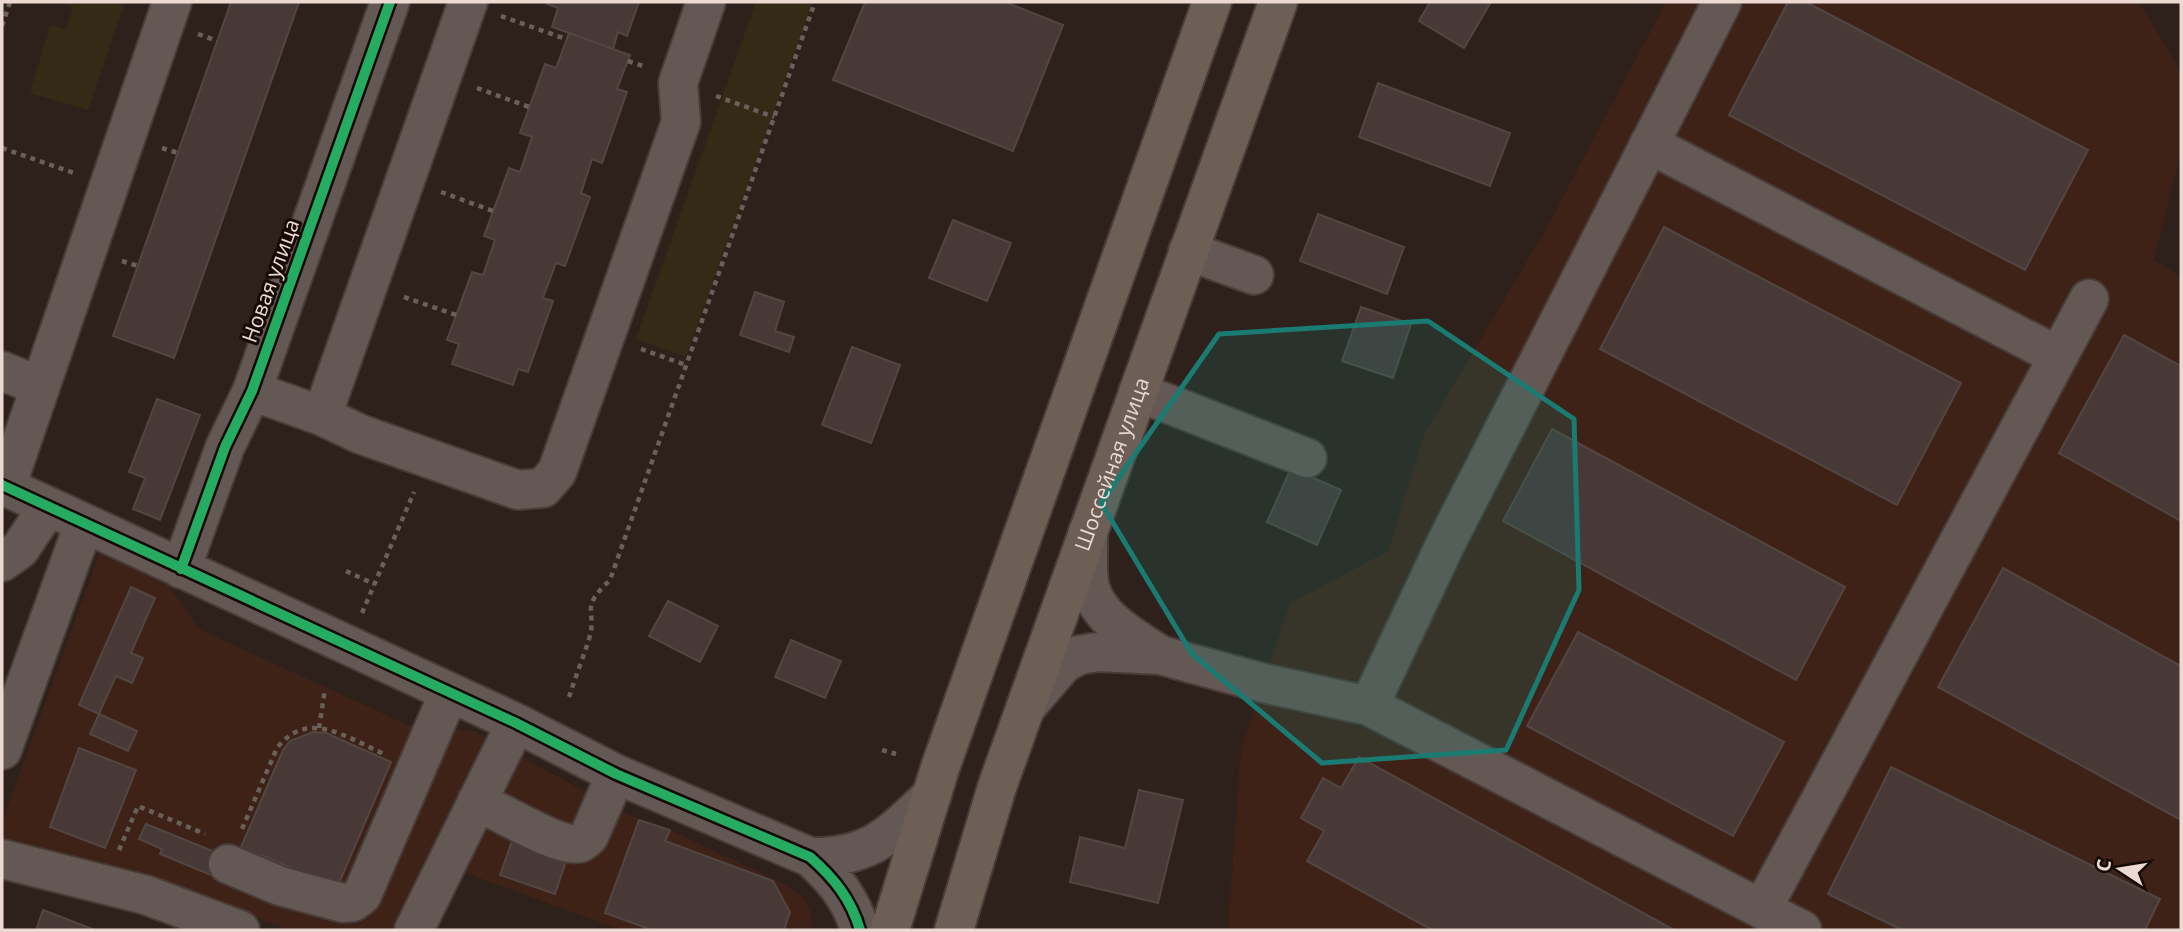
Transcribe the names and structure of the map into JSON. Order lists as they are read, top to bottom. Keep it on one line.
{"streets":{"main road":["Шоссейная улица"],"street":["Новая улица"]},"north":"left"}
